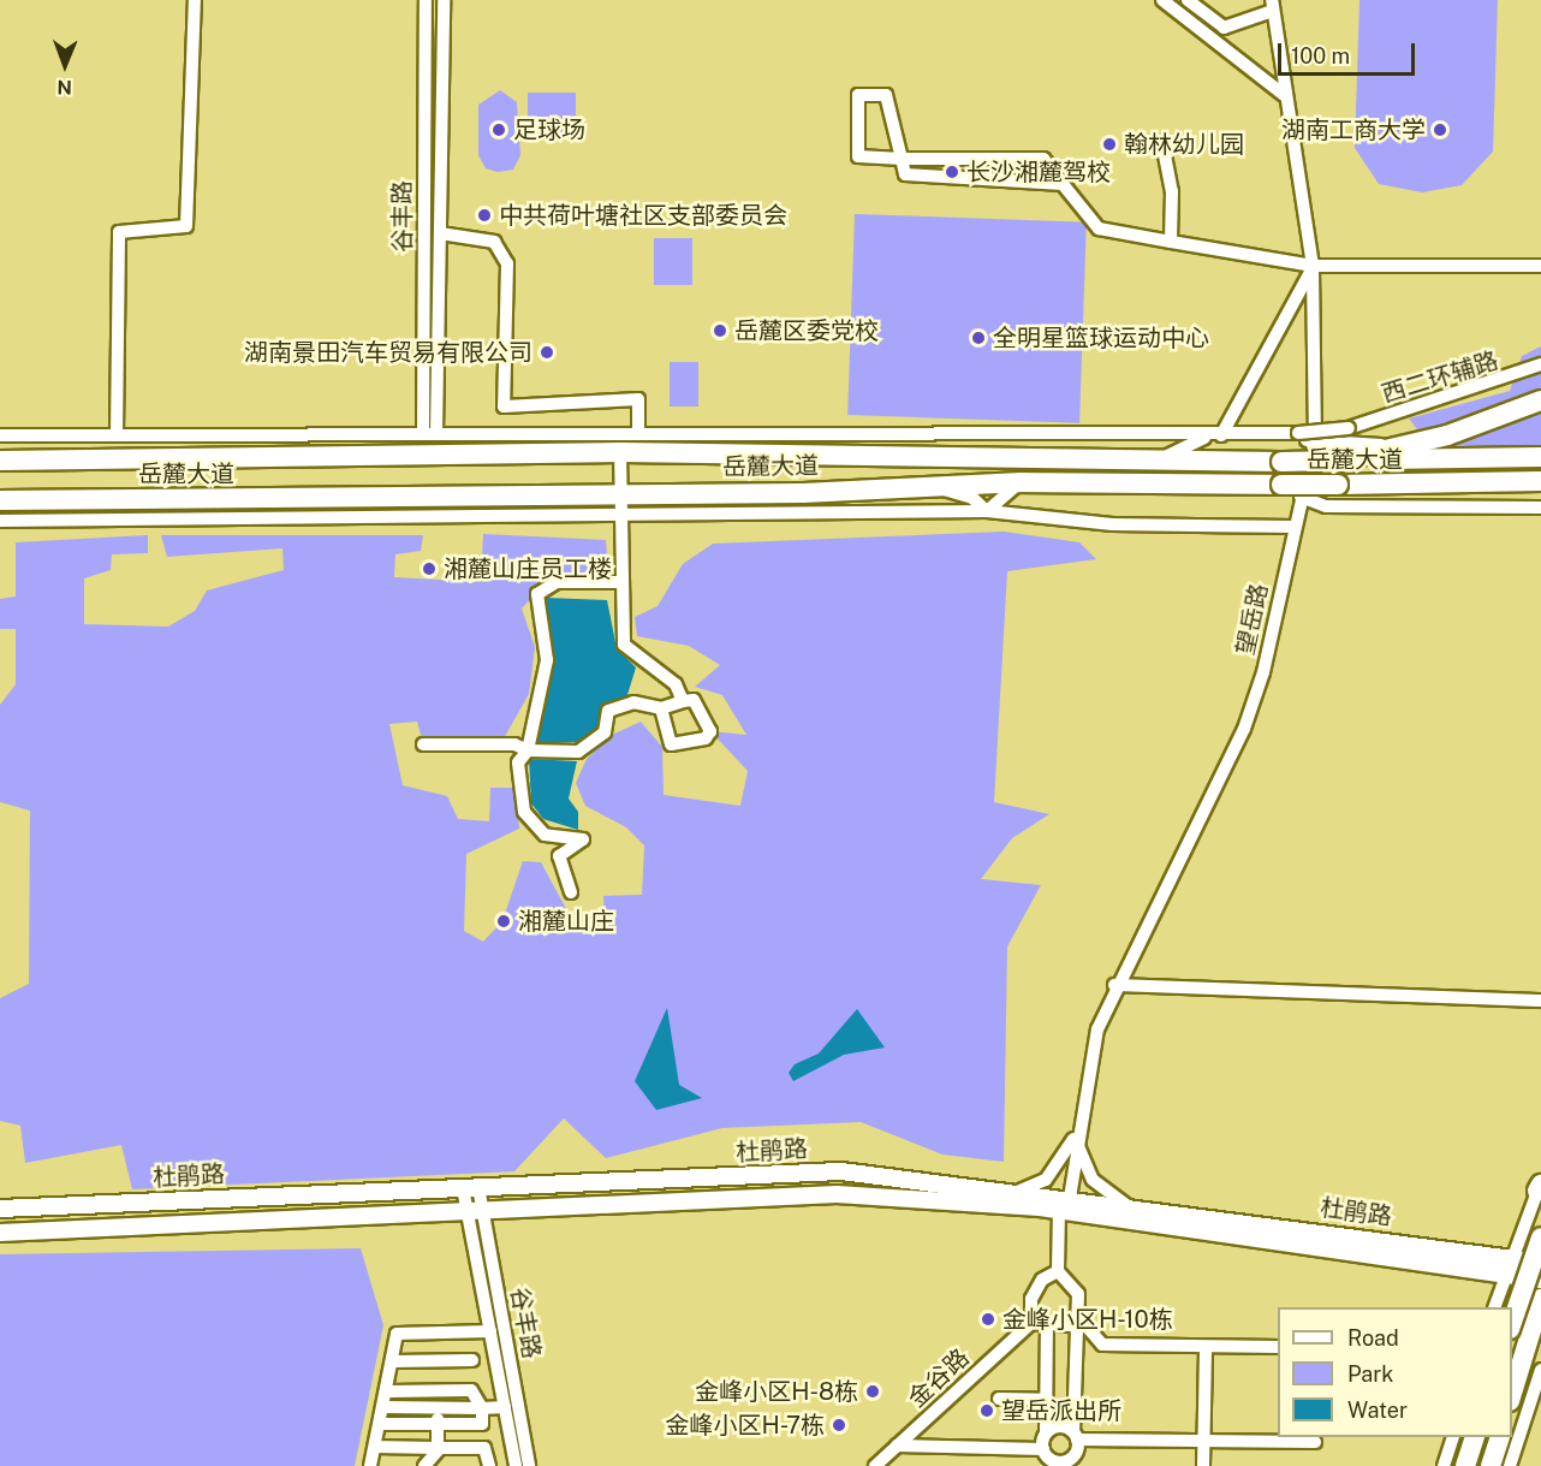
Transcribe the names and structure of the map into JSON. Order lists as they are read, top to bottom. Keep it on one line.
{"streets":{"highway":["岳麓大道"],"main road":["杜鹃路"],"street":["谷丰路","西二环辅路","望岳路","金谷路"]},"crossings":[["谷丰路","杜鹃路"],["望岳路","杜鹃路"]],"places":["足球场","湖南工商大学","翰林幼儿园","长沙湘麓驾校","中共荷叶塘社区支部委员会","岳麓区委党校","全明星篮球运动中心","湖南景田汽车贸易有限公司","湘麓山庄员工楼","湘麓山庄","金峰小区H-10栋","金峰小区H-8栋","望岳派出所","金峰小区H-7栋"],"legend":["Road","Park","Water"],"scale_bar":"100 m","north":"bottom"}
